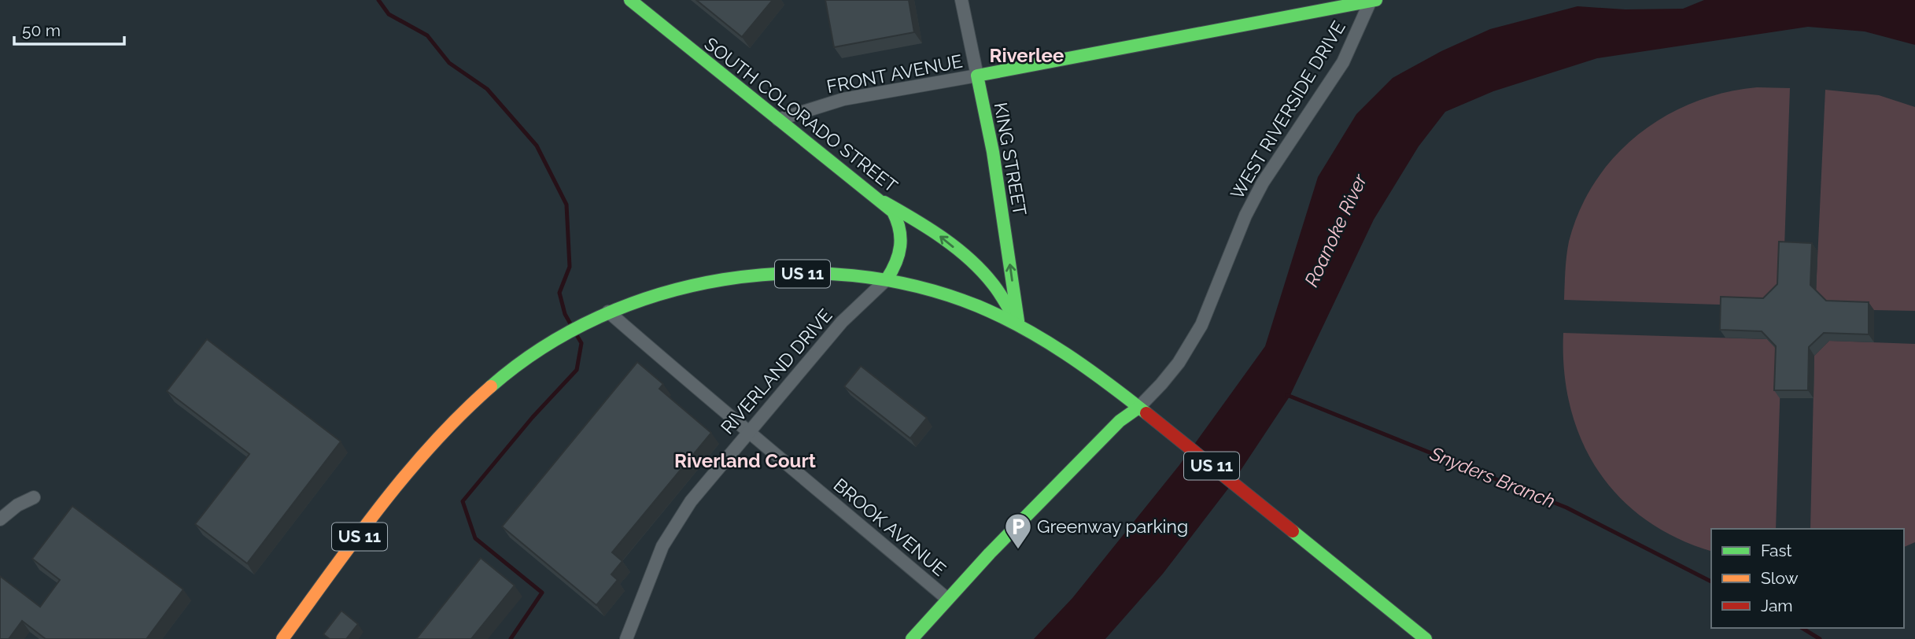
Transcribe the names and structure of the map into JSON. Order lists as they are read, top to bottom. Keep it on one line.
{"streets":{"main road":["FRONT AVENUE","SOUTH COLORADO STREET","KING STREET","US 11"],"street":["WEST RIVERSIDE DRIVE","RIVERLAND DRIVE","BROOK AVENUE"]},"crossings":[["FRONT AVENUE","WEST RIVERSIDE DRIVE"],["FRONT AVENUE","SOUTH COLORADO STREET"],["FRONT AVENUE","KING STREET"],["WEST RIVERSIDE DRIVE","US 11"],["SOUTH COLORADO STREET","US 11"],["SOUTH COLORADO STREET","RIVERLAND DRIVE"],["KING STREET","US 11"],["US 11","RIVERLAND DRIVE"],["US 11","BROOK AVENUE"],["RIVERLAND DRIVE","BROOK AVENUE"]],"one_way":["KING STREET"],"districts":["Riverlee","Riverland Court"],"water":["Roanoke River","Snyders Branch"],"places":{"parking":["Greenway parking"]},"legend":["Fast","Slow","Jam"],"scale_bar":"50 m"}
